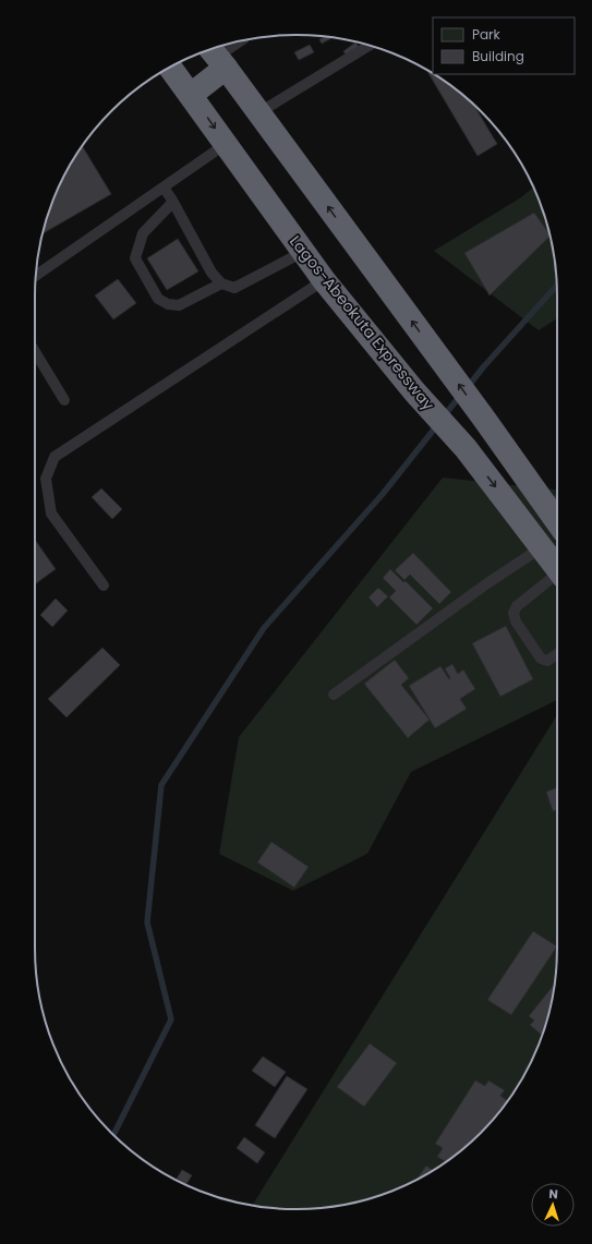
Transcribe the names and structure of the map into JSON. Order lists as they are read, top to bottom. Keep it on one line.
{"streets":{"highway":["Lagos-Abeokuta Expressway"]},"legend":["Park","Building"],"north":"top"}
